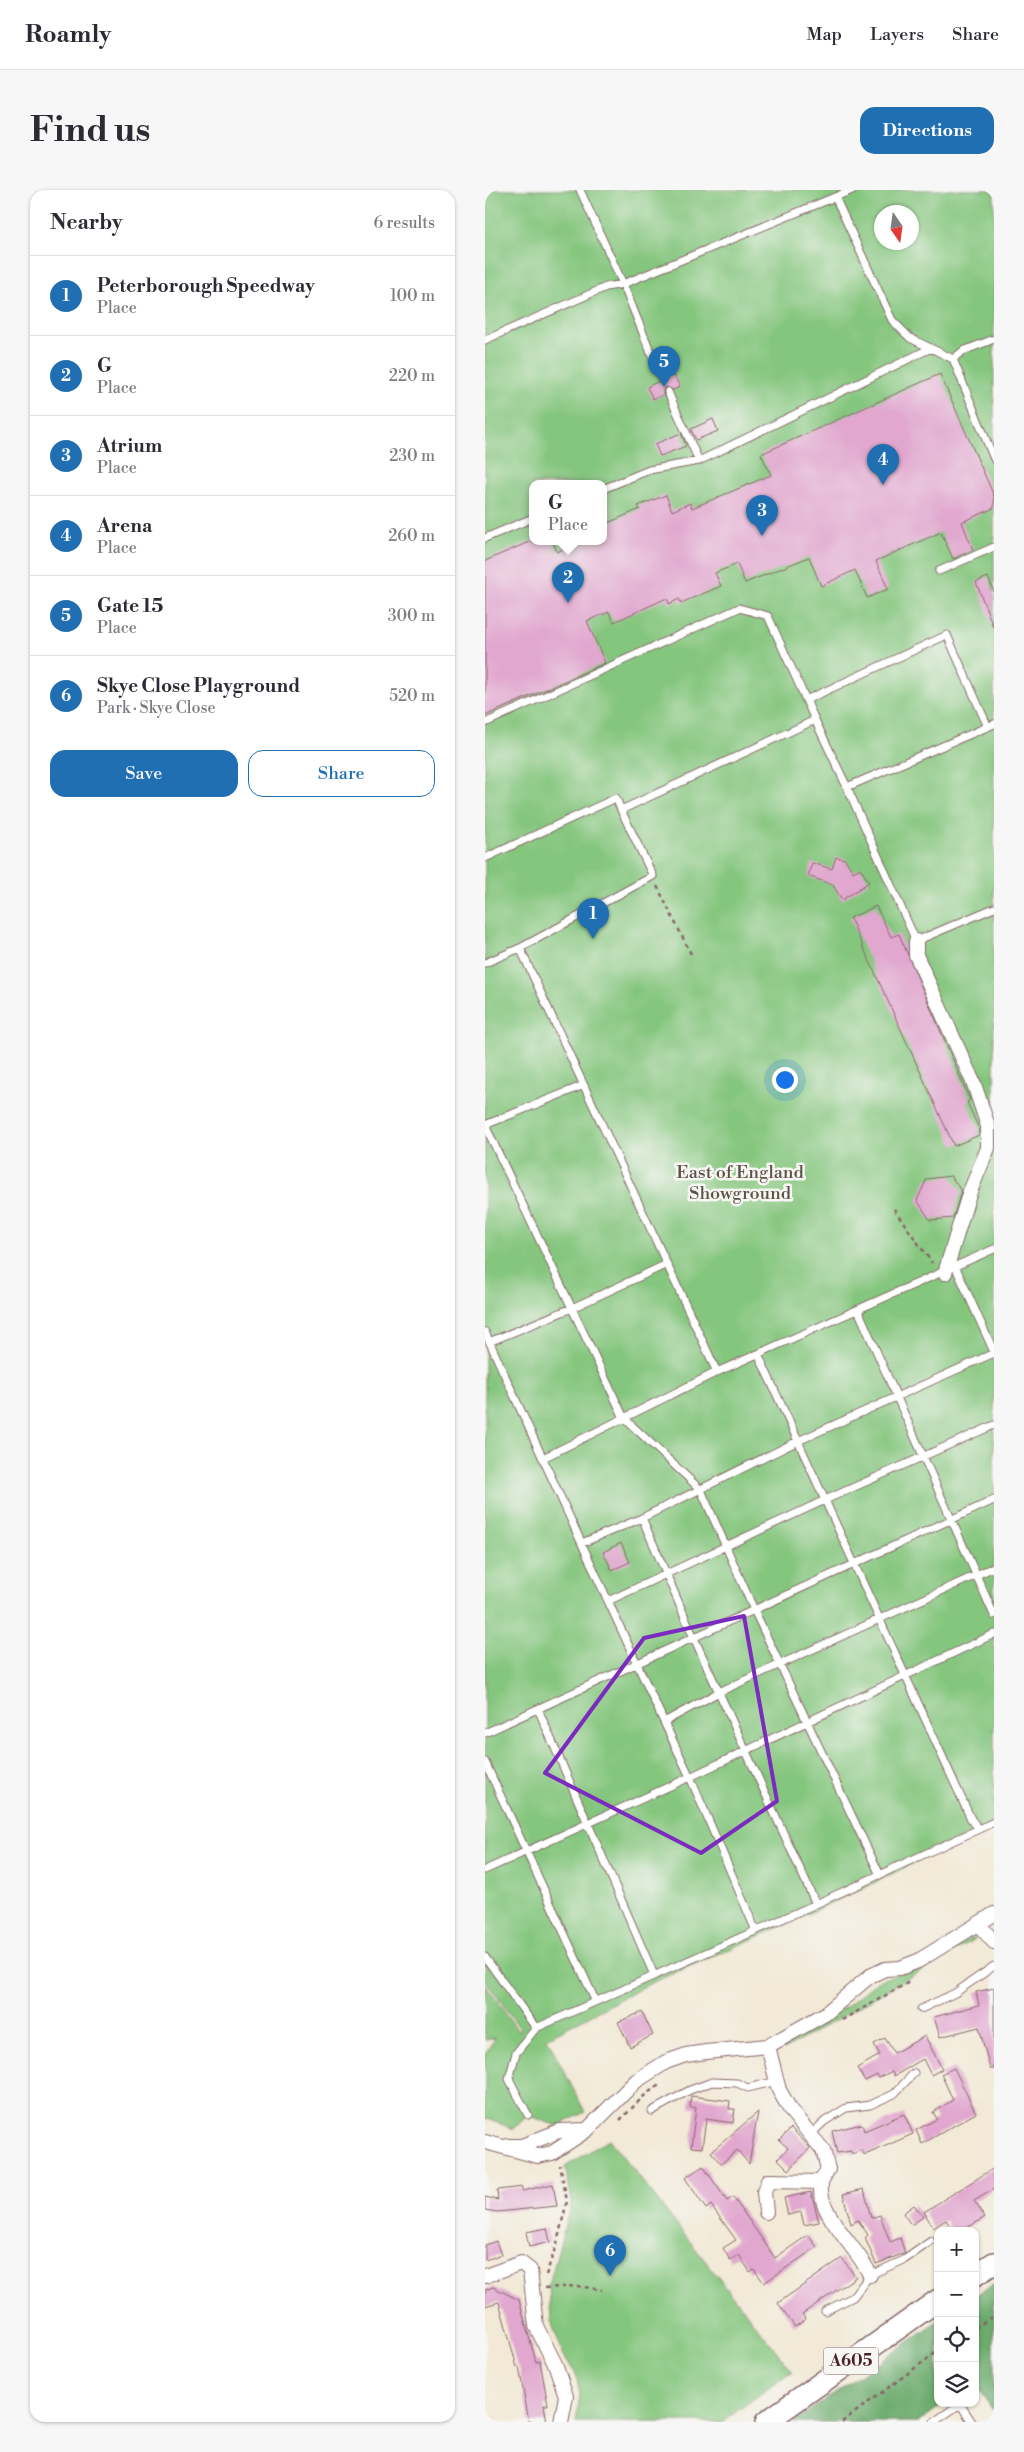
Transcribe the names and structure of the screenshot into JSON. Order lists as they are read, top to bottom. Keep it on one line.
{"streets":{"main road":["A605"]},"parks":["East of England Showground"],"north":"bottom","page":{"header":"Roamly","nav":["Map","Layers","Share"],"buttons":["Directions",["Save","Share"]],"title":"Find us","heading":["Nearby","6 results"],"list":[{"mark":"1","name":"Peterborough Speedway","note":"Place","value":"100 m"},{"mark":"2","name":"G","note":"Place","value":"220 m"},{"mark":"3","name":"Atrium","note":"Place","value":"230 m"},{"mark":"4","name":"Arena","note":"Place","value":"260 m"},{"mark":"5","name":"Gate 15","note":"Place","value":"300 m"},{"mark":"6","name":"Skye Close Playground","note":"Park · Skye Close","value":"520 m"}],"pins":["5","4","3","2","1","6"],"popup":["G","Place"],"map_buttons":["+","−"]}}
